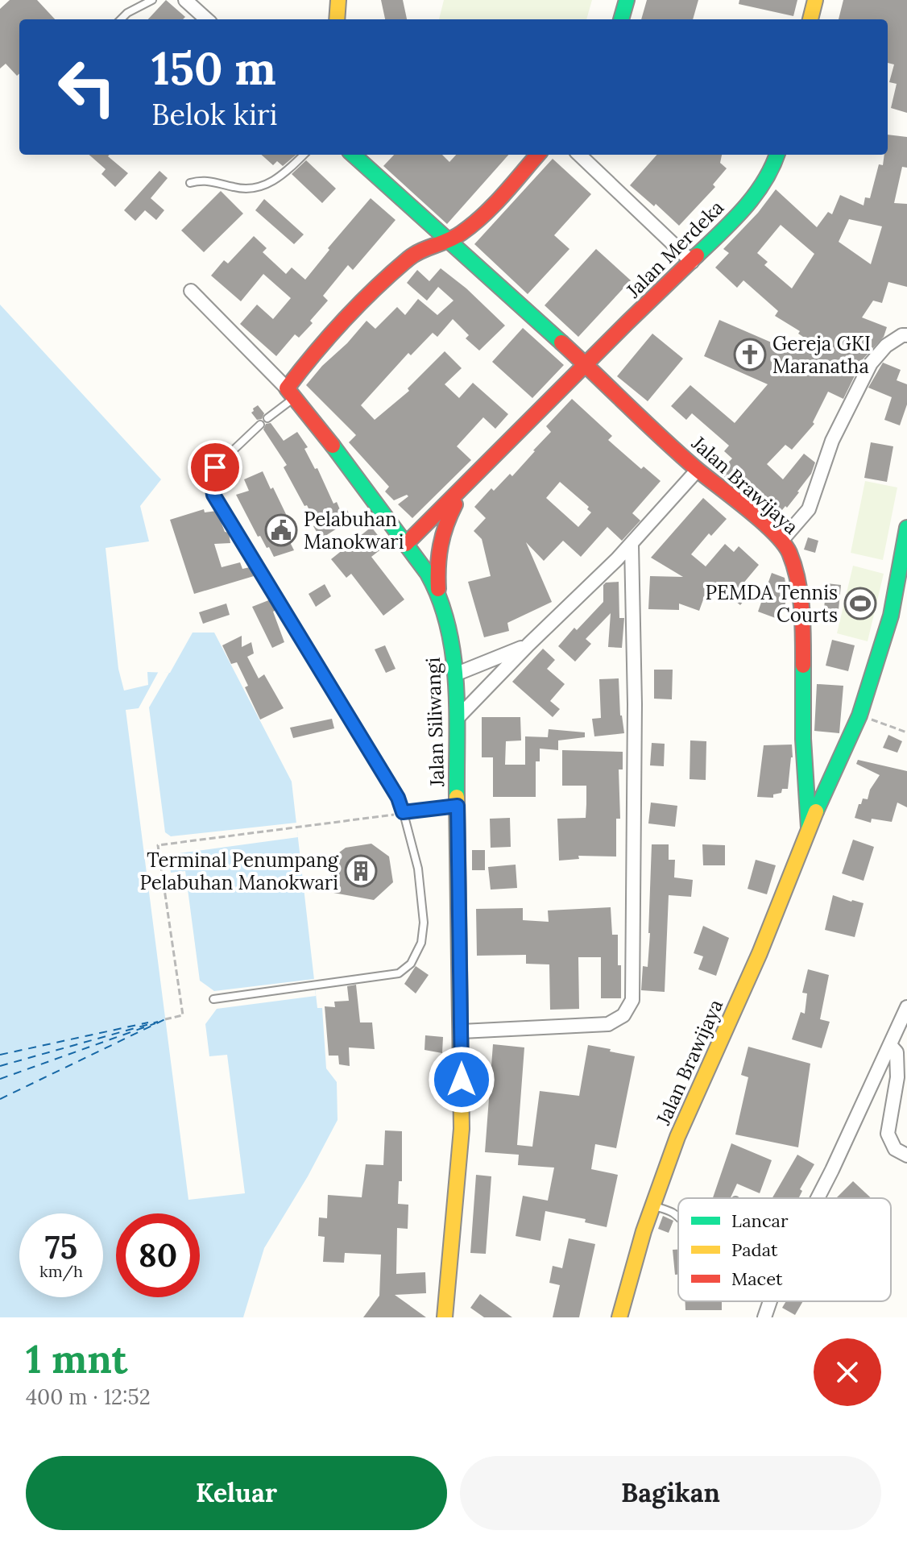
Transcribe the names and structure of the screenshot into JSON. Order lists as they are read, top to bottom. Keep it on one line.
{"streets":{"main road":["Jalan Merdeka","Jalan Brawijaya","Jalan Siliwangi"]},"crossings":[["Jalan Merdeka","Jalan Brawijaya"]],"places":{"church":["Gereja GKI Maranatha"],"public building":["Pelabuhan Manokwari"],"sports":["PEMDA Tennis Courts"],"building":["Terminal Penumpang Pelabuhan Manokwari"]},"legend":["Lancar","Padat","Macet"],"page":{"turn":["150 m","Belok kiri"],"speed":"75 km/h","limit":"80","heading":["1 mnt","400 m · 12:52"],"buttons":["Keluar","Bagikan"]}}
